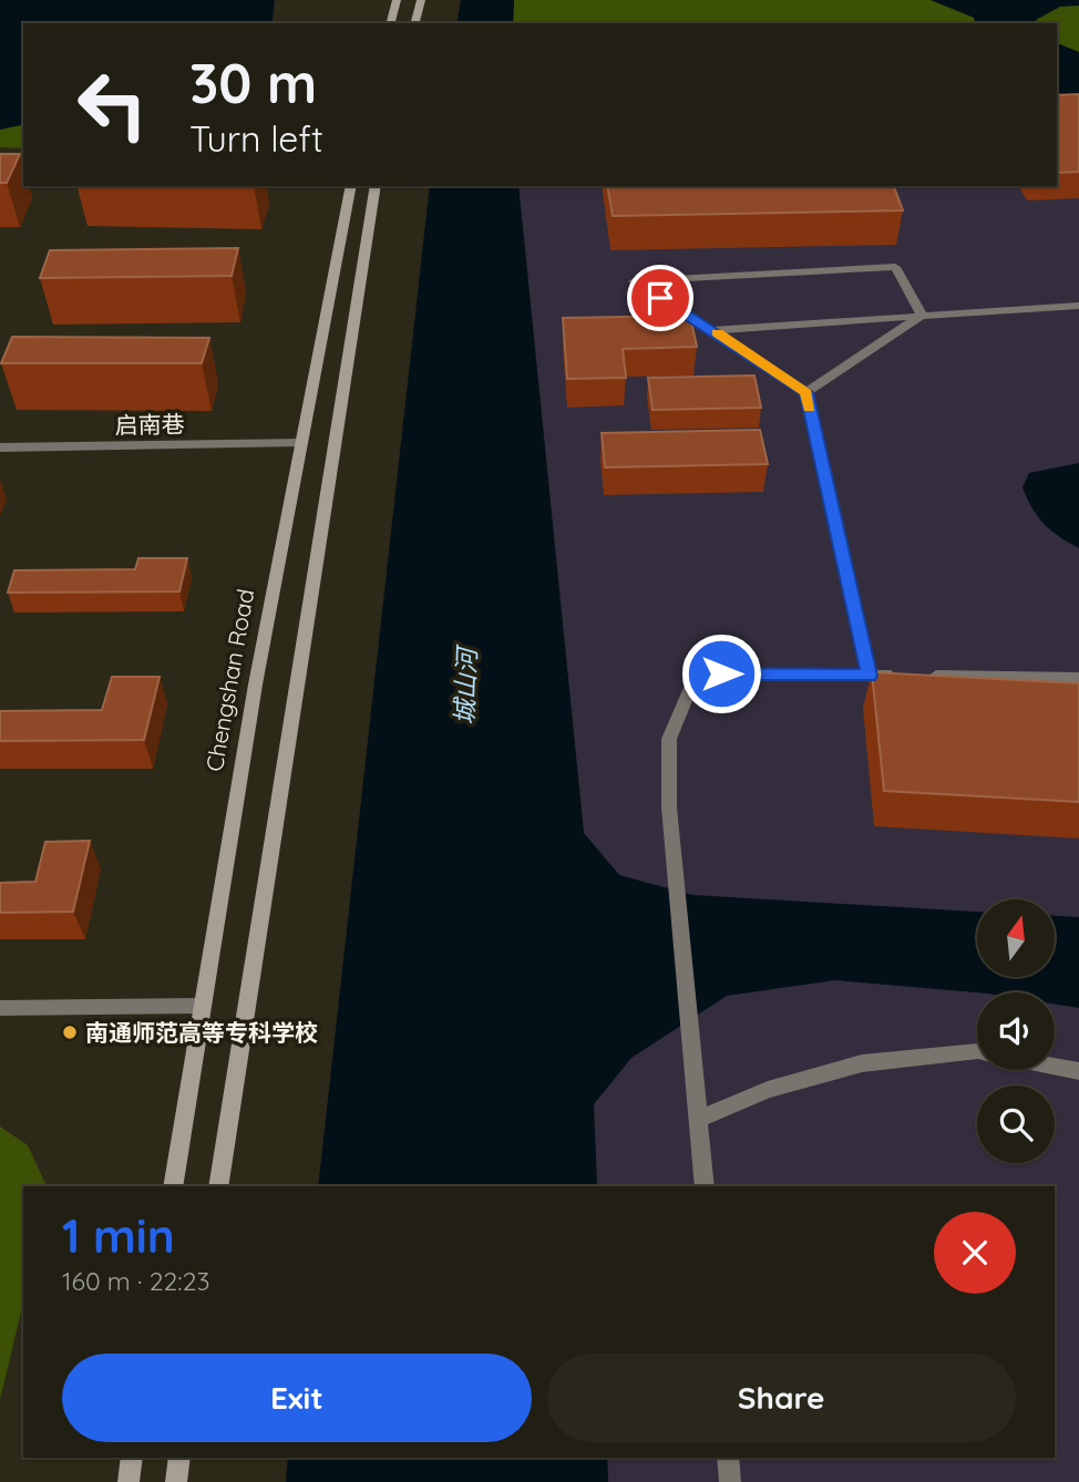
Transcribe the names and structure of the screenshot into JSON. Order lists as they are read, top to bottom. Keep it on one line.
{"streets":{"main road":["Chengshan Road"],"street":["启南巷"]},"crossings":[["启南巷","Chengshan Road"]],"water":["城山河"],"places":["南通师范高等专科学校"],"north":"top","page":{"turn":["30 m","Turn left"],"heading":["1 min","160 m · 22:23"],"buttons":["Exit","Share"]}}
